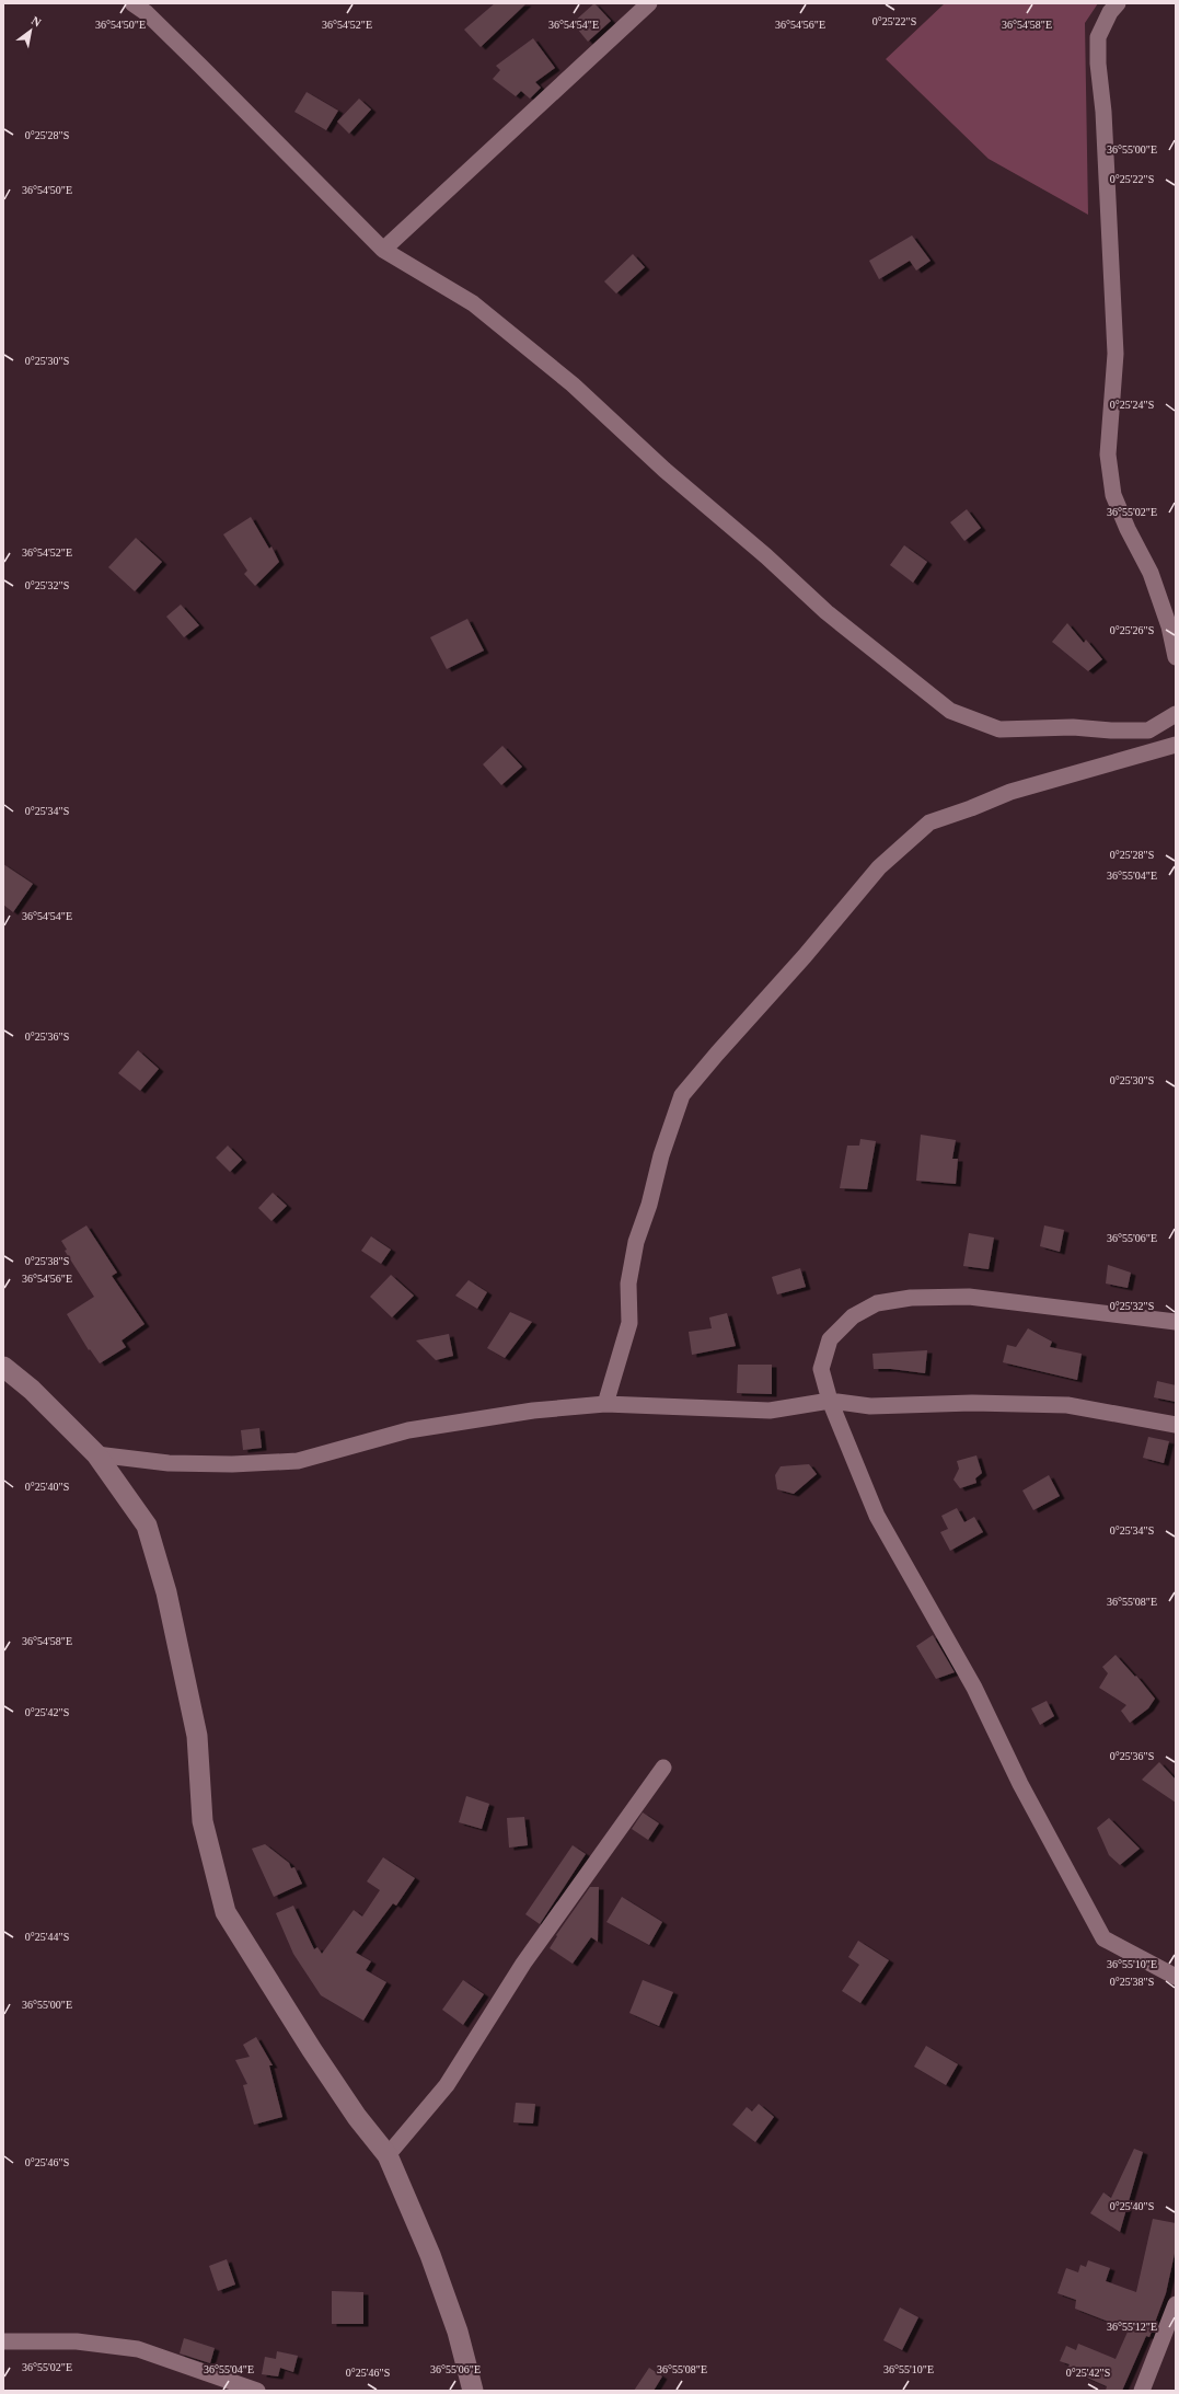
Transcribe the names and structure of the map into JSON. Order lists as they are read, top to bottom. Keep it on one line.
{"north":"top right","coordinates":["0°25'22\"S","36°54'50\"E","36°54'52\"E","36°54'54\"E","36°54'56\"E","36°54'58\"E","0°25'28\"S","36°55'00\"E","0°25'30\"S","0°25'24\"S","36°55'02\"E","0°25'32\"S","0°25'26\"S","0°25'34\"S","36°55'04\"E","0°25'36\"S","36°55'06\"E","0°25'38\"S","0°25'40\"S","36°55'08\"E","0°25'42\"S","0°25'44\"S","36°55'10\"E","0°25'46\"S","36°55'12\"E"]}
